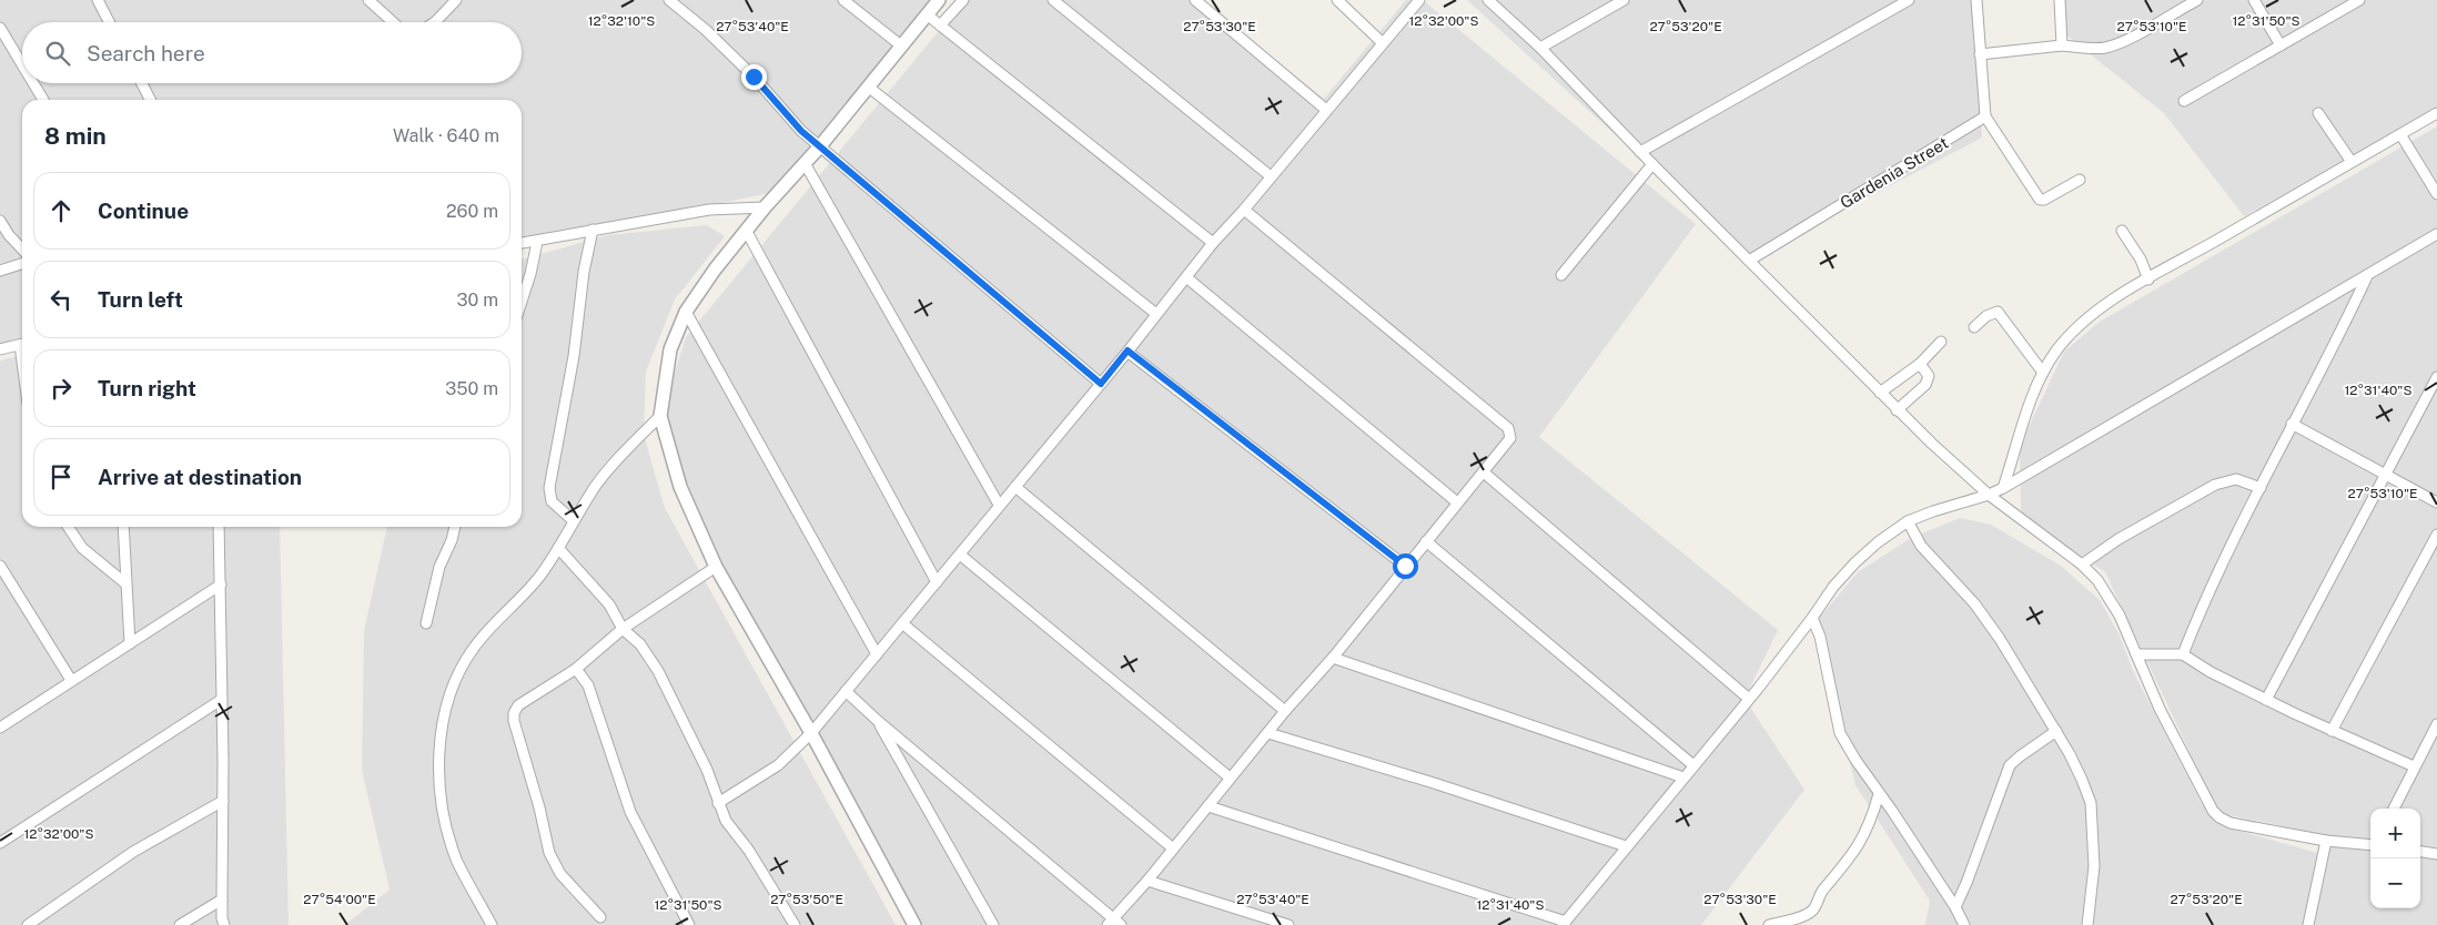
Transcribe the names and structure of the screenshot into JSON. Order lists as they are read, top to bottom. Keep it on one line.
{"streets":{"street":["Gardenia Street"]},"page":{"search":"Search here","heading":["8 min","Walk · 640 m"],"list":[["Continue","260 m"],["Turn left","30 m"],["Turn right","350 m"],"Arrive at destination"],"map_buttons":["+","−"]},"coordinates":["12°32'10\"S","12°32'00\"S","12°31'50\"S","27°53'40\"E","27°53'20\"E","27°53'30\"E","27°53'10\"E","12°31'40\"S","27°54'00\"E","27°53'50\"E"]}
